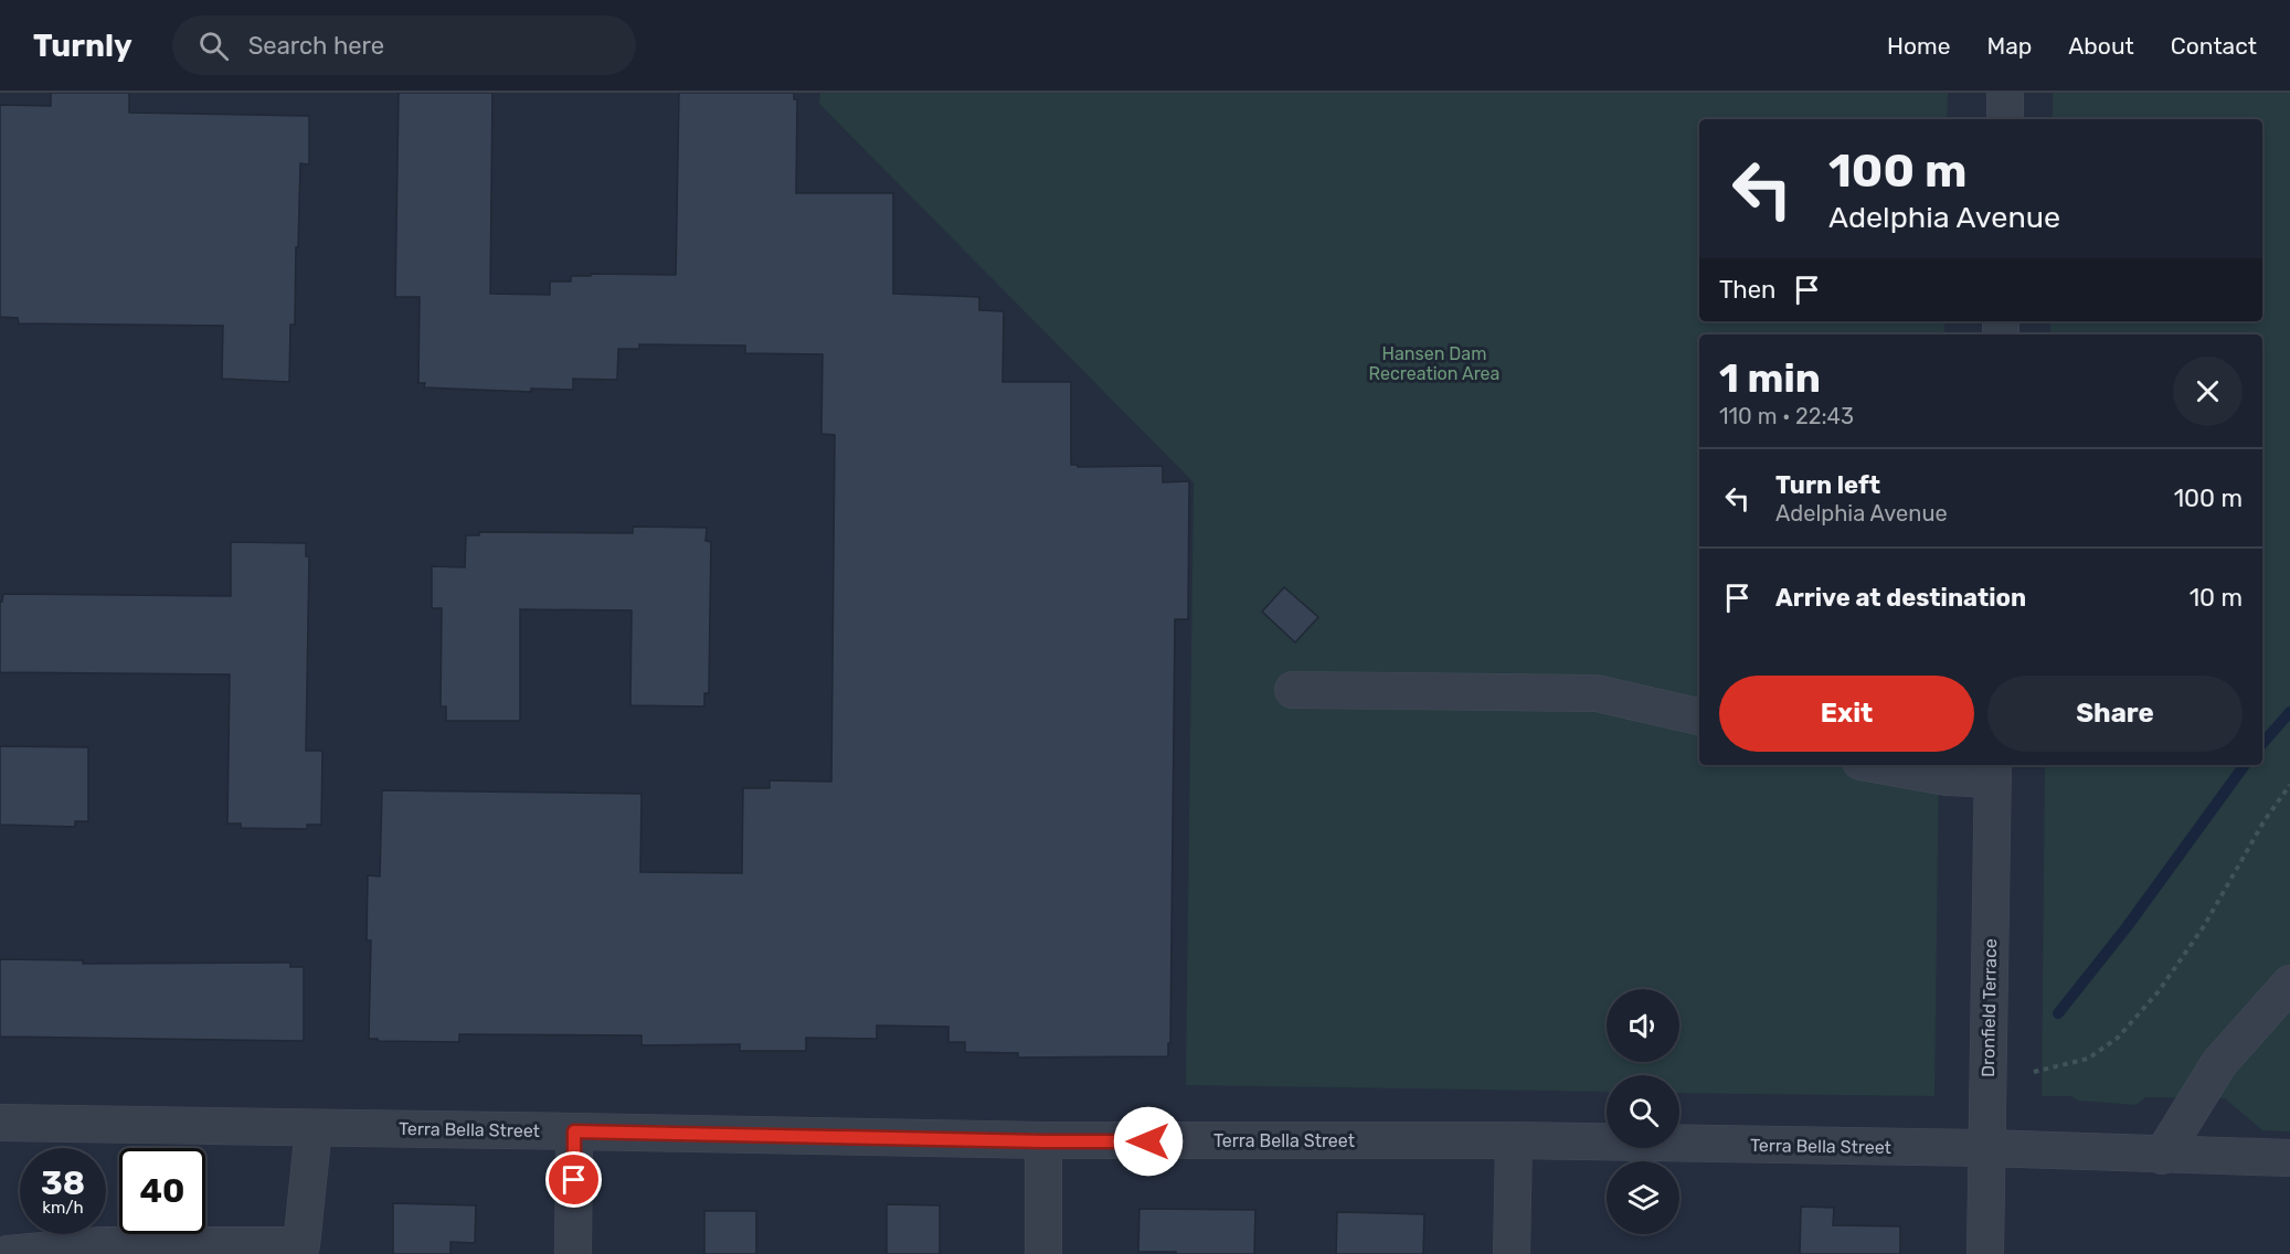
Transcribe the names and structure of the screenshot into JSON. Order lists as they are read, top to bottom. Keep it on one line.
{"streets":{"street":["Dronfield Terrace","Terra Bella Street"]},"crossings":[["Dronfield Terrace","Terra Bella Street"]],"parks":["Hansen Dam Recreation Area"],"page":{"header":"Turnly","search":"Search here","nav":["Home","Map","About","Contact"],"turn":["100 m","Adelphia Avenue"],"then":"Then","heading":["1 min","110 m · 22:43"],"list":[{"name":"Turn left","note":"Adelphia Avenue","value":"100 m"},{"name":"Arrive at destination","value":"10 m"}],"buttons":["Exit","Share"],"speed":"38 km/h","limit":"40"}}
